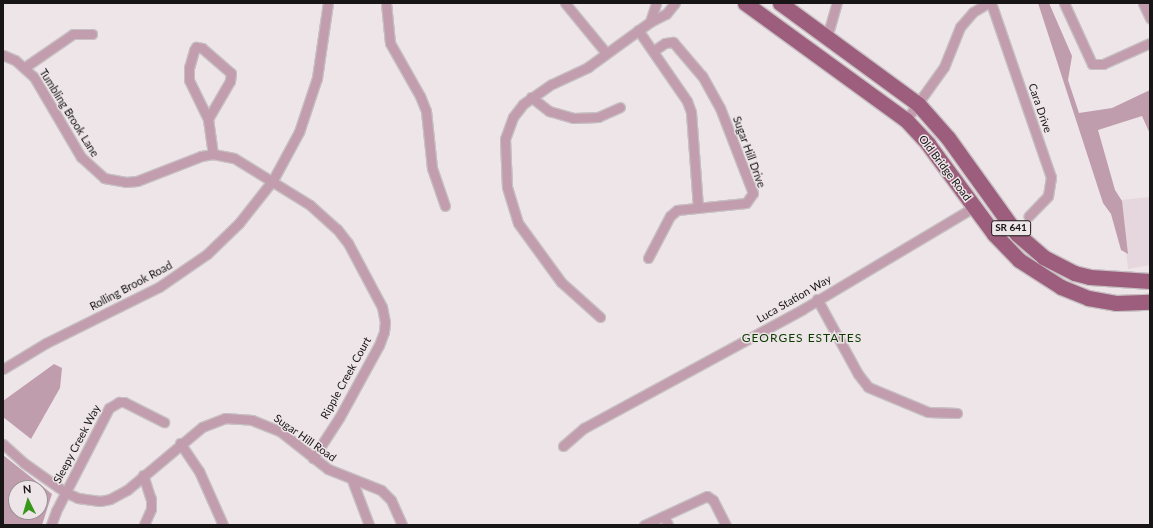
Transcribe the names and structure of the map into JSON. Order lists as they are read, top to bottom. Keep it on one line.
{"streets":{"main road":["Old Bridge Road","SR 641"],"street":["Cara Drive","Tumbling Brook Lane","Sugar Hill Drive","Rolling Brook Road","Luca Station Way","Ripple Creek Court","Sugar Hill Road","Sleepy Creek Way"]},"crossings":[["Tumbling Brook Lane","Rolling Brook Road"],["Tumbling Brook Lane","Ripple Creek Court"],["Old Bridge Road","Luca Station Way"],["Rolling Brook Road","Ripple Creek Court"],["Ripple Creek Court","Sugar Hill Road"],["Sugar Hill Road","Sleepy Creek Way"]],"districts":["GEORGES ESTATES"],"north":"top"}
